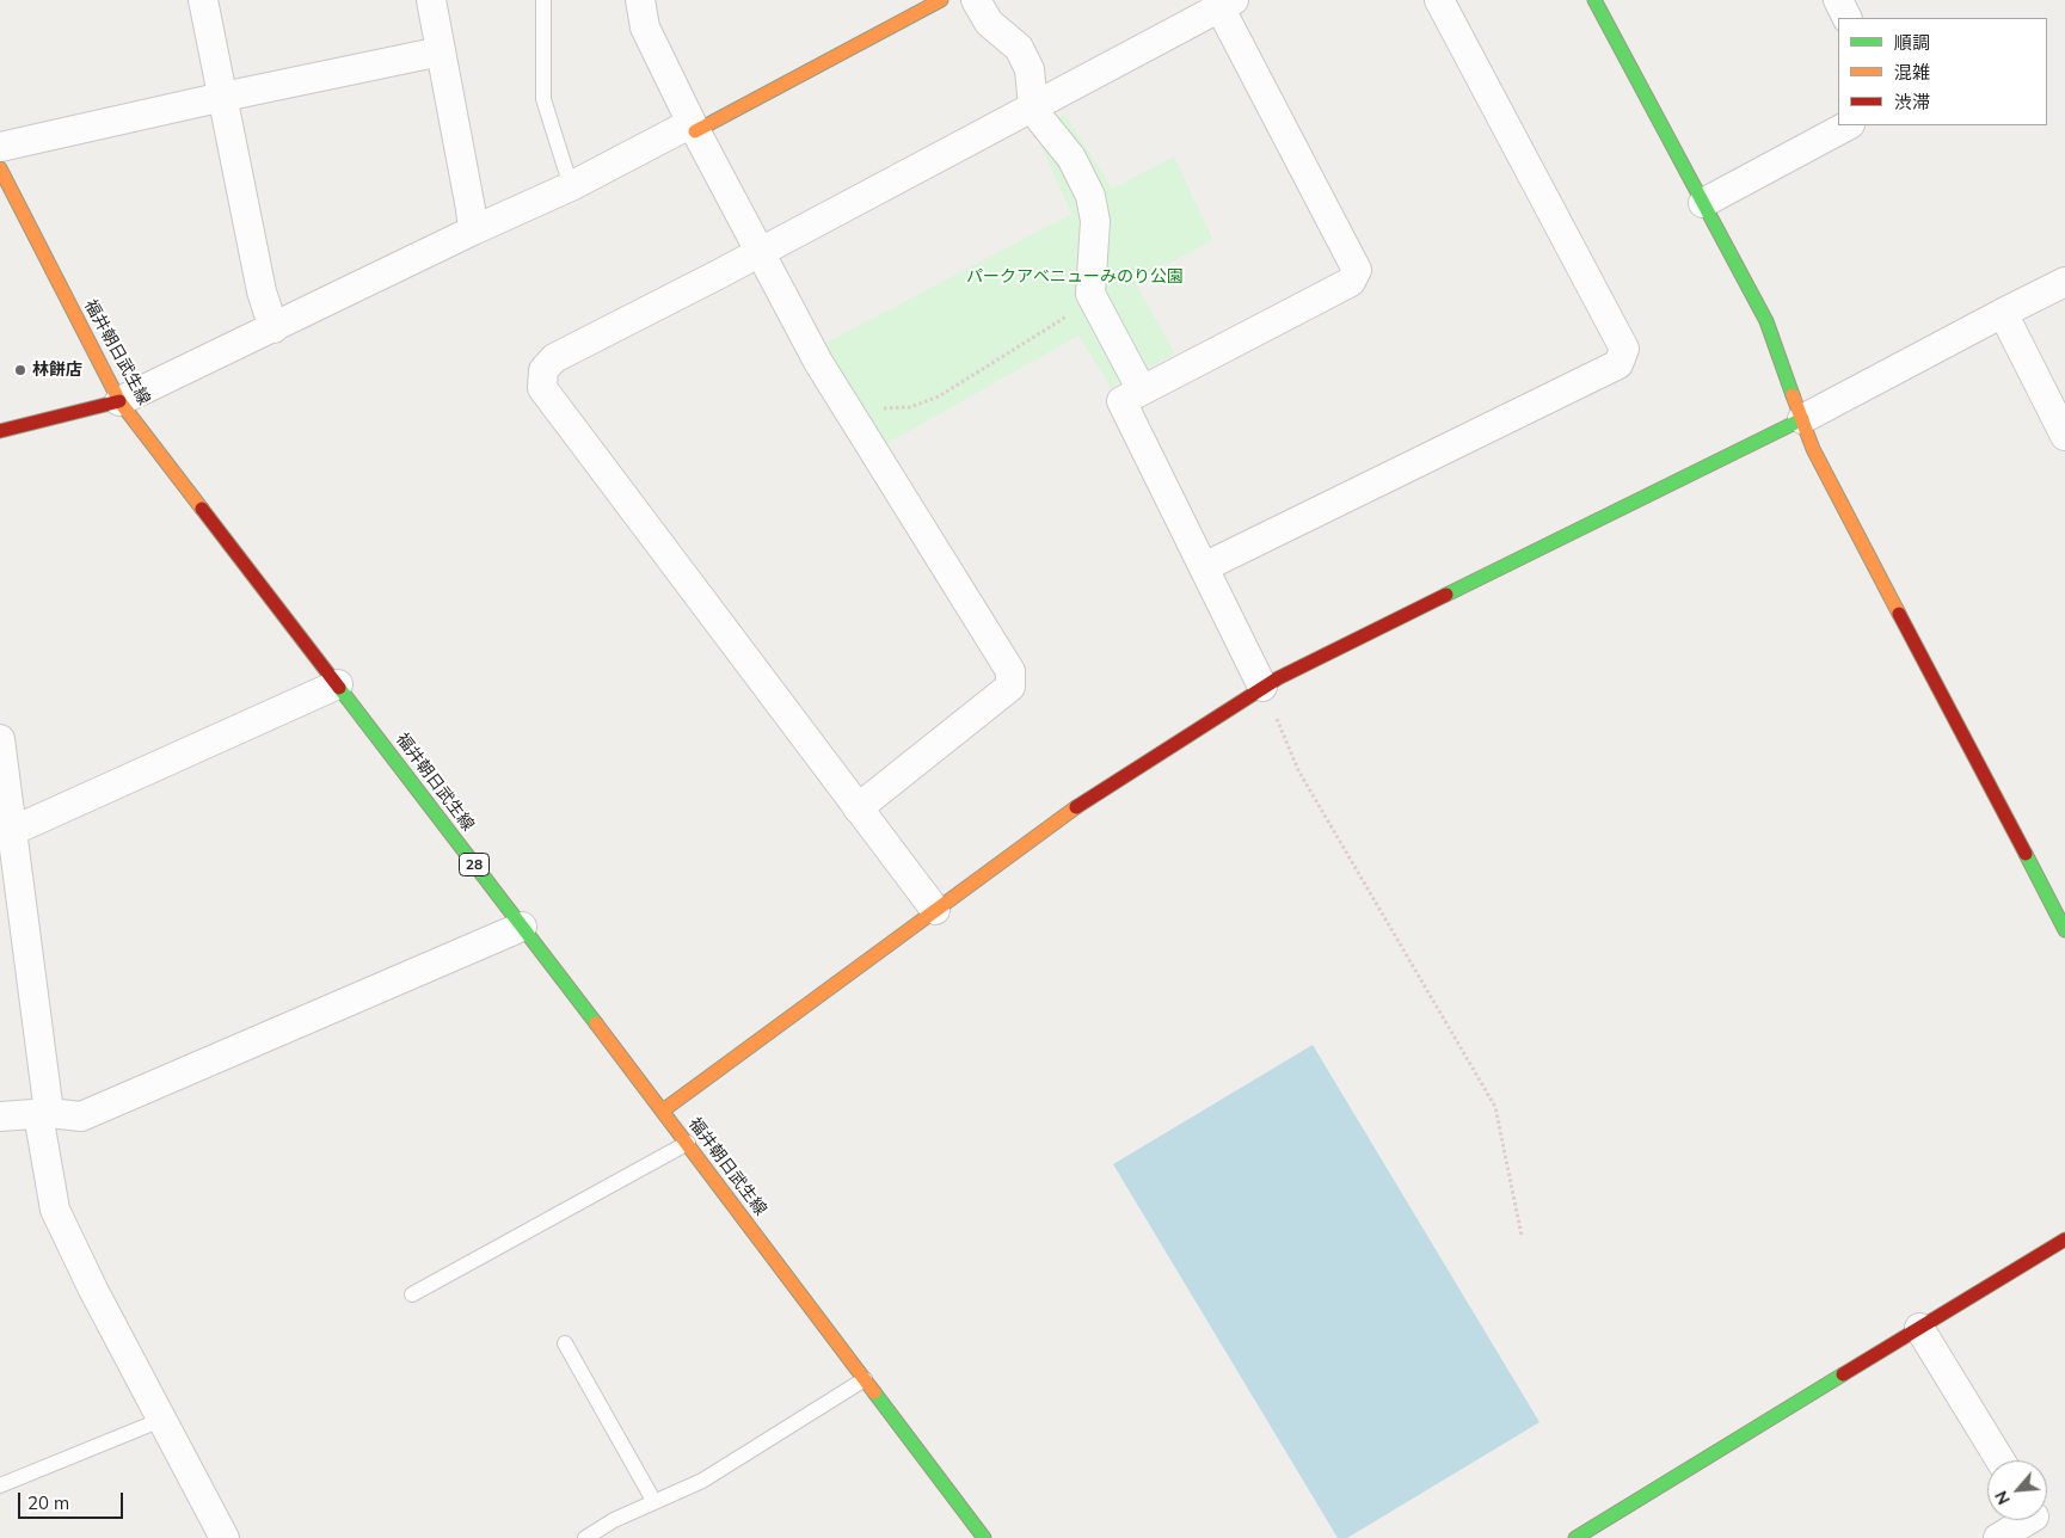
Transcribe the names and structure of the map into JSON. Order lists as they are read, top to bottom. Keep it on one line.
{"streets":{"street":["福井朝日武生線","28"]},"parks":["パークアベニューみのり公園"],"places":["林餅店"],"legend":["順調","混雑","渋滞"],"scale_bar":"20 m","north":"bottom left"}
